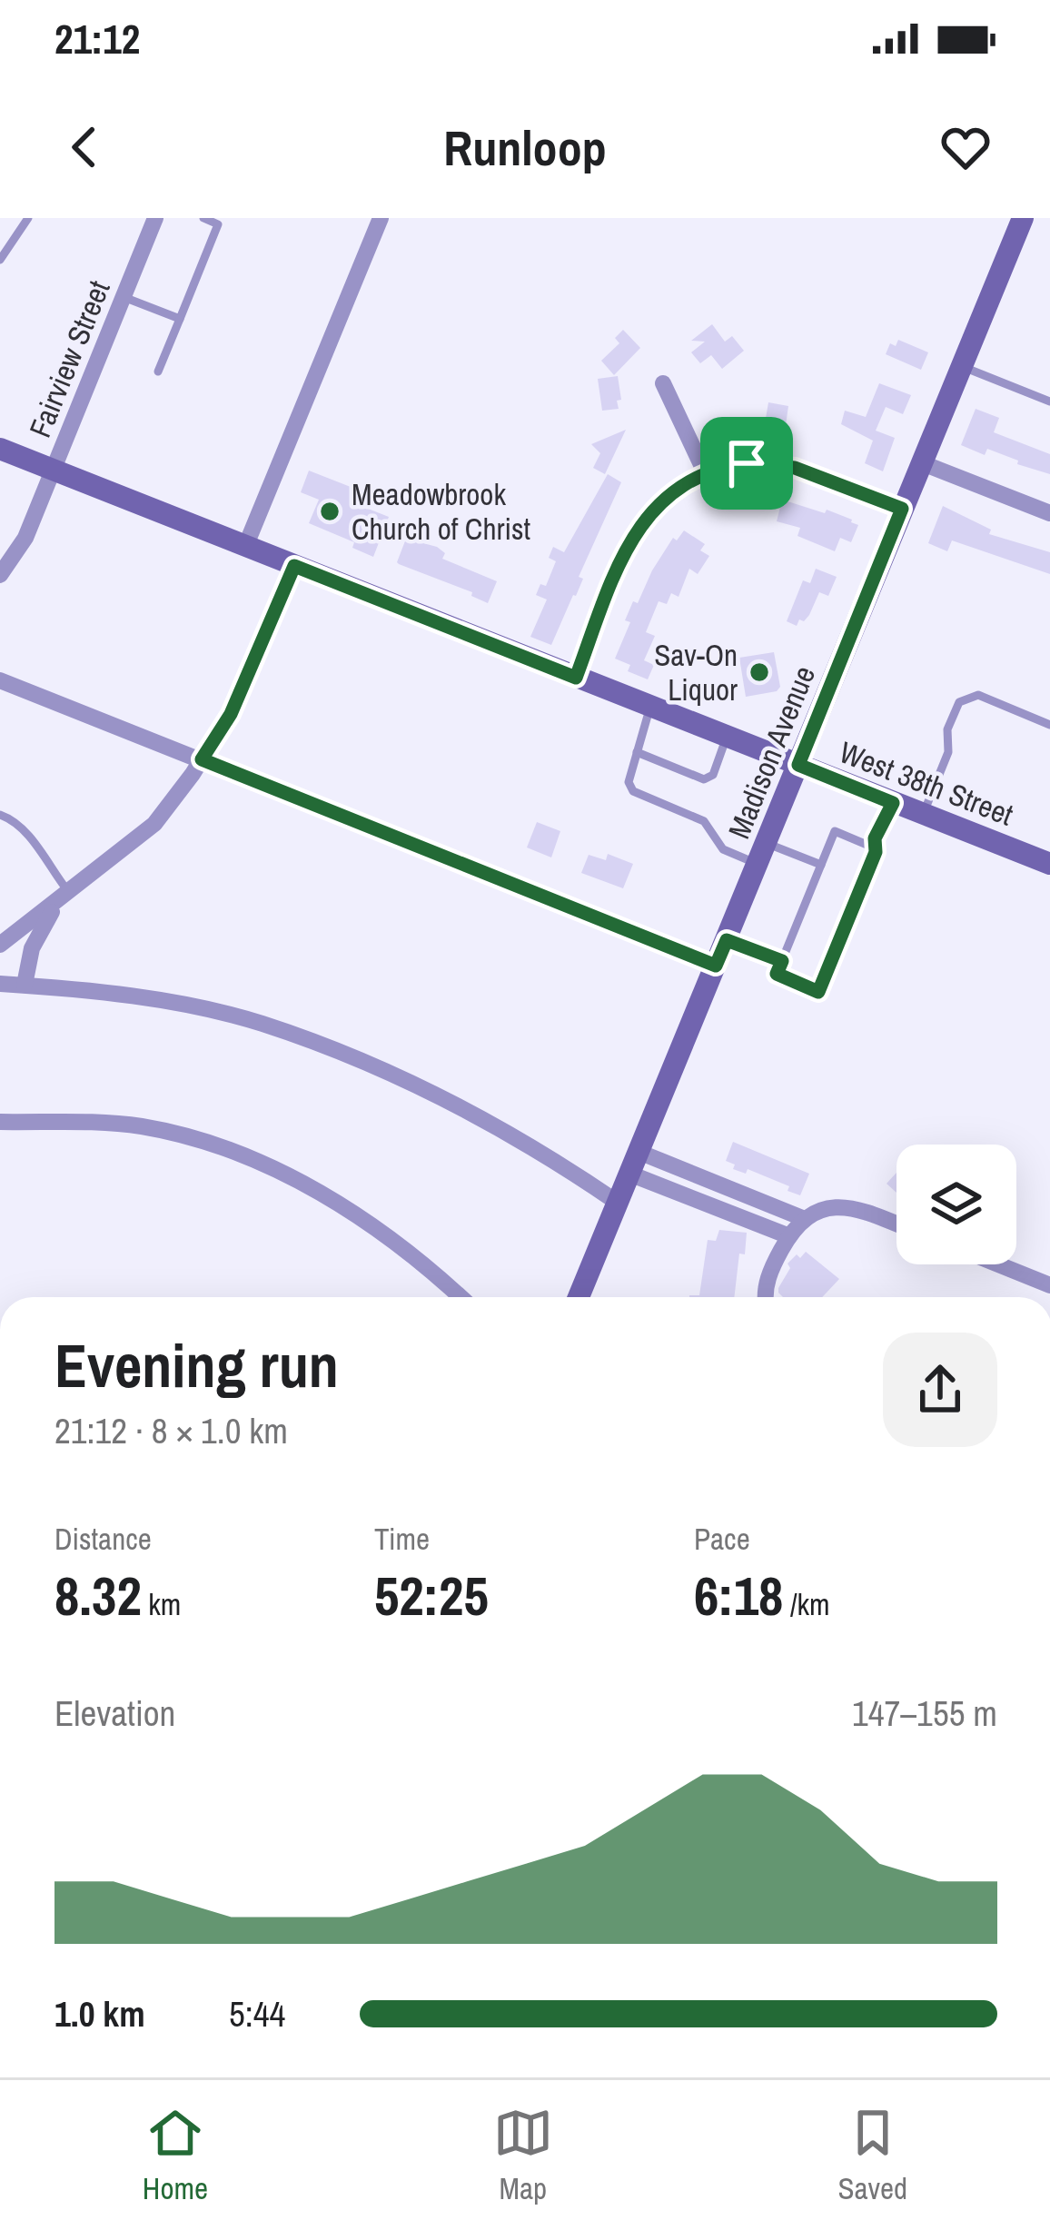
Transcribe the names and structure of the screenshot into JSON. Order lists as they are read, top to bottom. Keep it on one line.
{"streets":{"street":["Fairview Street","Madison Avenue","West 38th Street"]},"crossings":[["Madison Avenue","West 38th Street"]],"places":["Meadowbrook Church of Christ","Sav-On Liquor"],"page":{"status":"21:12","header":"Runloop","heading":["Evening run","21:12 · 8 × 1.0 km"],"stats":[["Distance","8.32 km"],["Time","52:25"],["Pace","6:18 /km"]],"chart":["Elevation","147–155 m"],"list":[{"name":"1.0 km","note":"5:44"}],"tabs":["Home","Map","Saved"]}}
